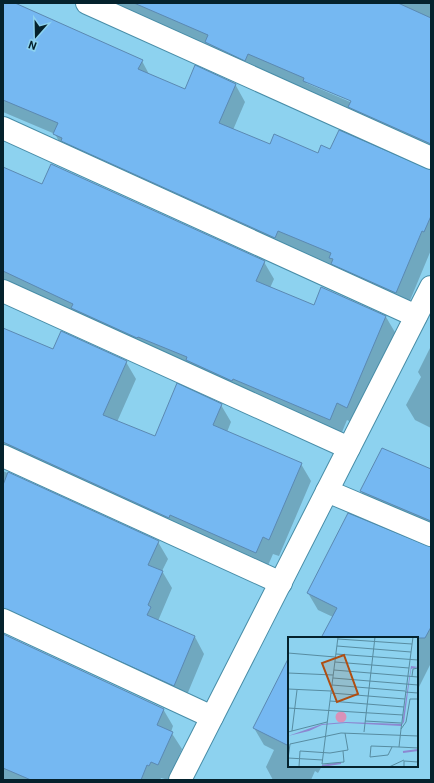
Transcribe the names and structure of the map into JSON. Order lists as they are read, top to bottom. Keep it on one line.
{"north":"bottom"}
